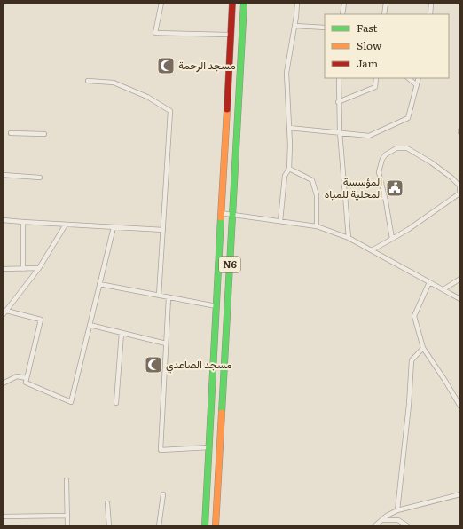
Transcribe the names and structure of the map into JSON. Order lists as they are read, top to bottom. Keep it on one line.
{"streets":{"main road":["N6"]},"places":{"mosque":["مسجد الرحمة","مسجد الصاعدي"],"public building":["المؤسسة المحلية للمياه"]},"legend":["Fast","Slow","Jam"]}
